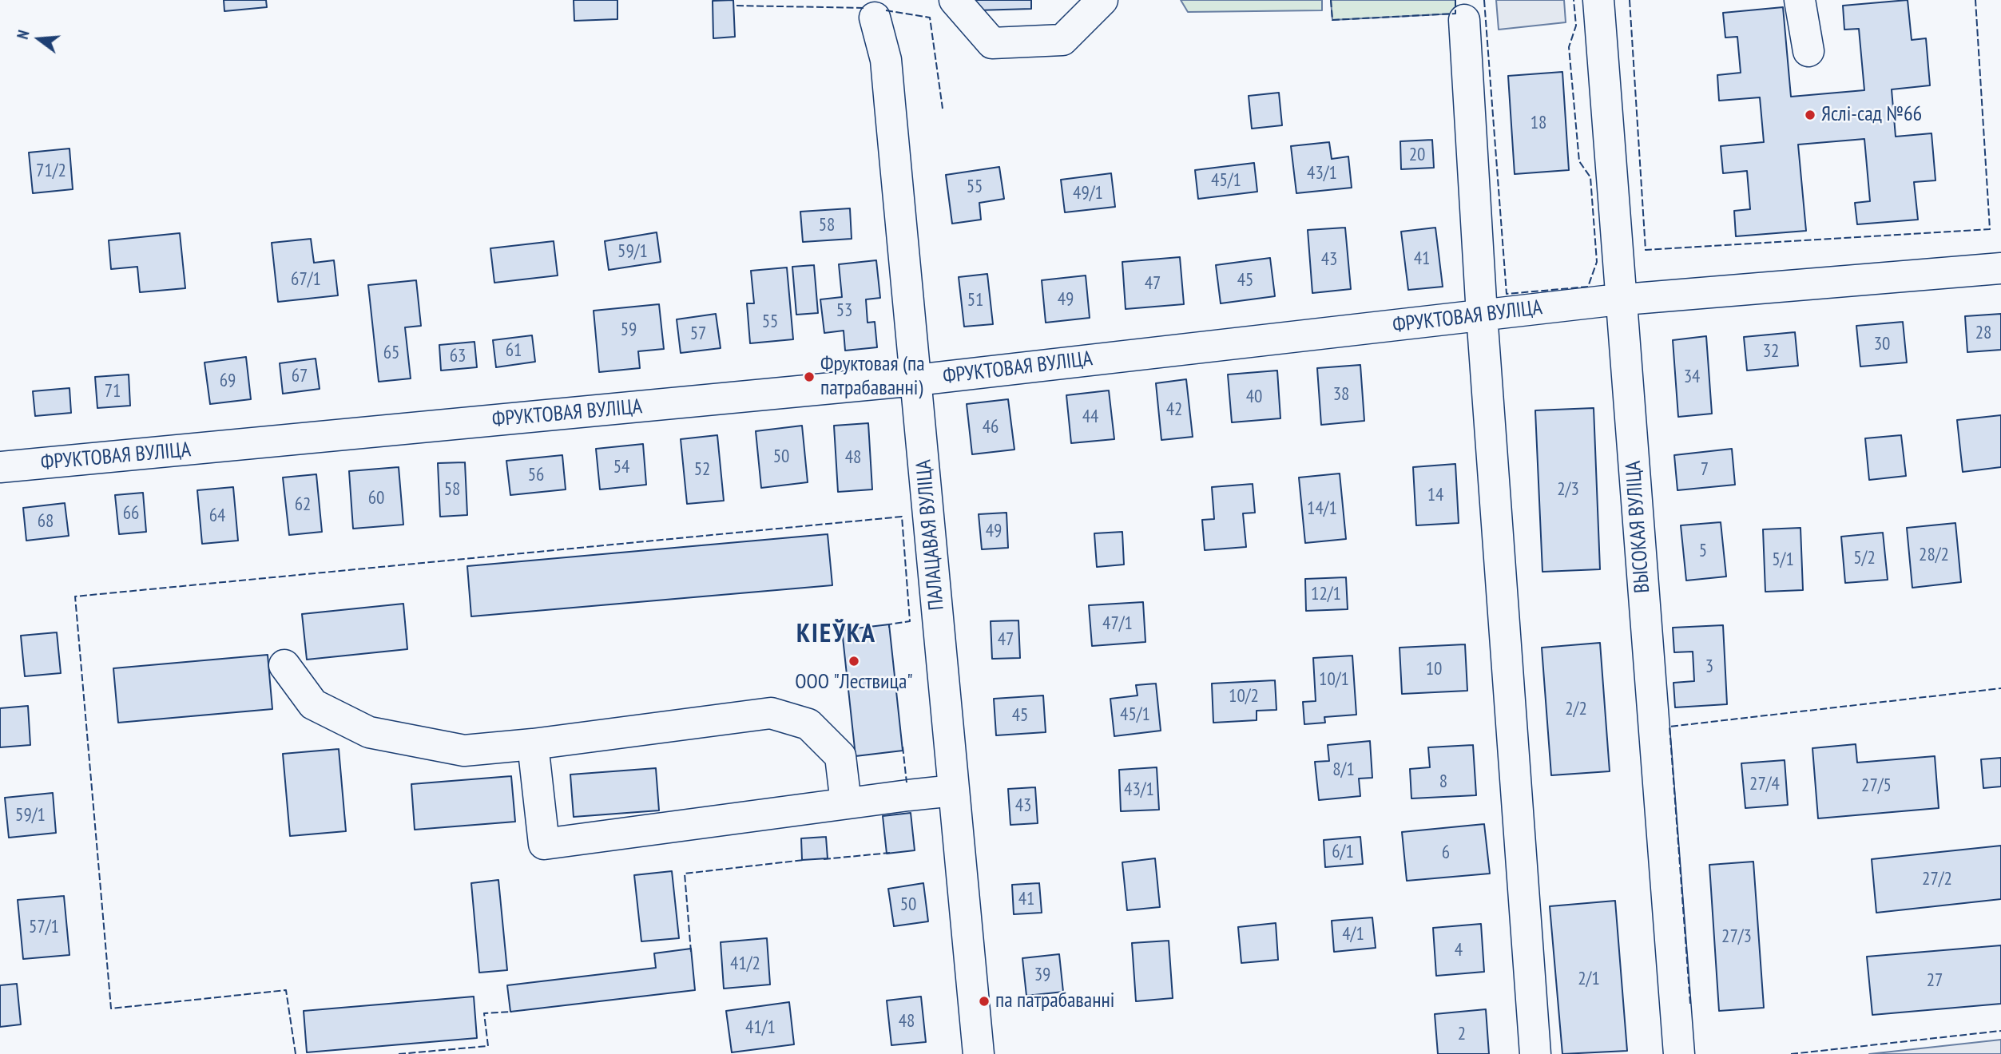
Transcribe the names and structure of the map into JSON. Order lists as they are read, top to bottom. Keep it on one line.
{"streets":{"street":["ФРУКТОВАЯ ВУЛІЦА","ВЫСОКАЯ ВУЛІЦА","ПАЛАЦАВАЯ ВУЛІЦА"]},"crossings":[["ФРУКТОВАЯ ВУЛІЦА","ВЫСОКАЯ ВУЛІЦА"],["ФРУКТОВАЯ ВУЛІЦА","ПАЛАЦАВАЯ ВУЛІЦА"]],"districts":["КІЕЎКА"],"places":["Яслі-сад №66","Фруктовая (па патрабаванні)","ООО \"Лествица\"","па патрабаванні"],"house_numbers":["18","20","71/2","43/1","45/1","55","49/1","58","59/1","41","43","67/1","45","47","49","51","53","55","59","28","57","30","61","32","65","63","67","34","69","71","38","40","42","44","46","50","48","54","52","7","56","58","2/3","14","60","62","14/1","66","64","68","49","5","28/2","5/2","5/1","12/1","47/1","47","3","10","10/1","10/2","2/2","45/1","45","8/1","8","27/4","27/5","43/1","43","59/1","6/1","6","27/2","41","50","57/1","4/1","27/3","4","41/2","39","2/1","27","48","41/1","2"],"north":"left"}
